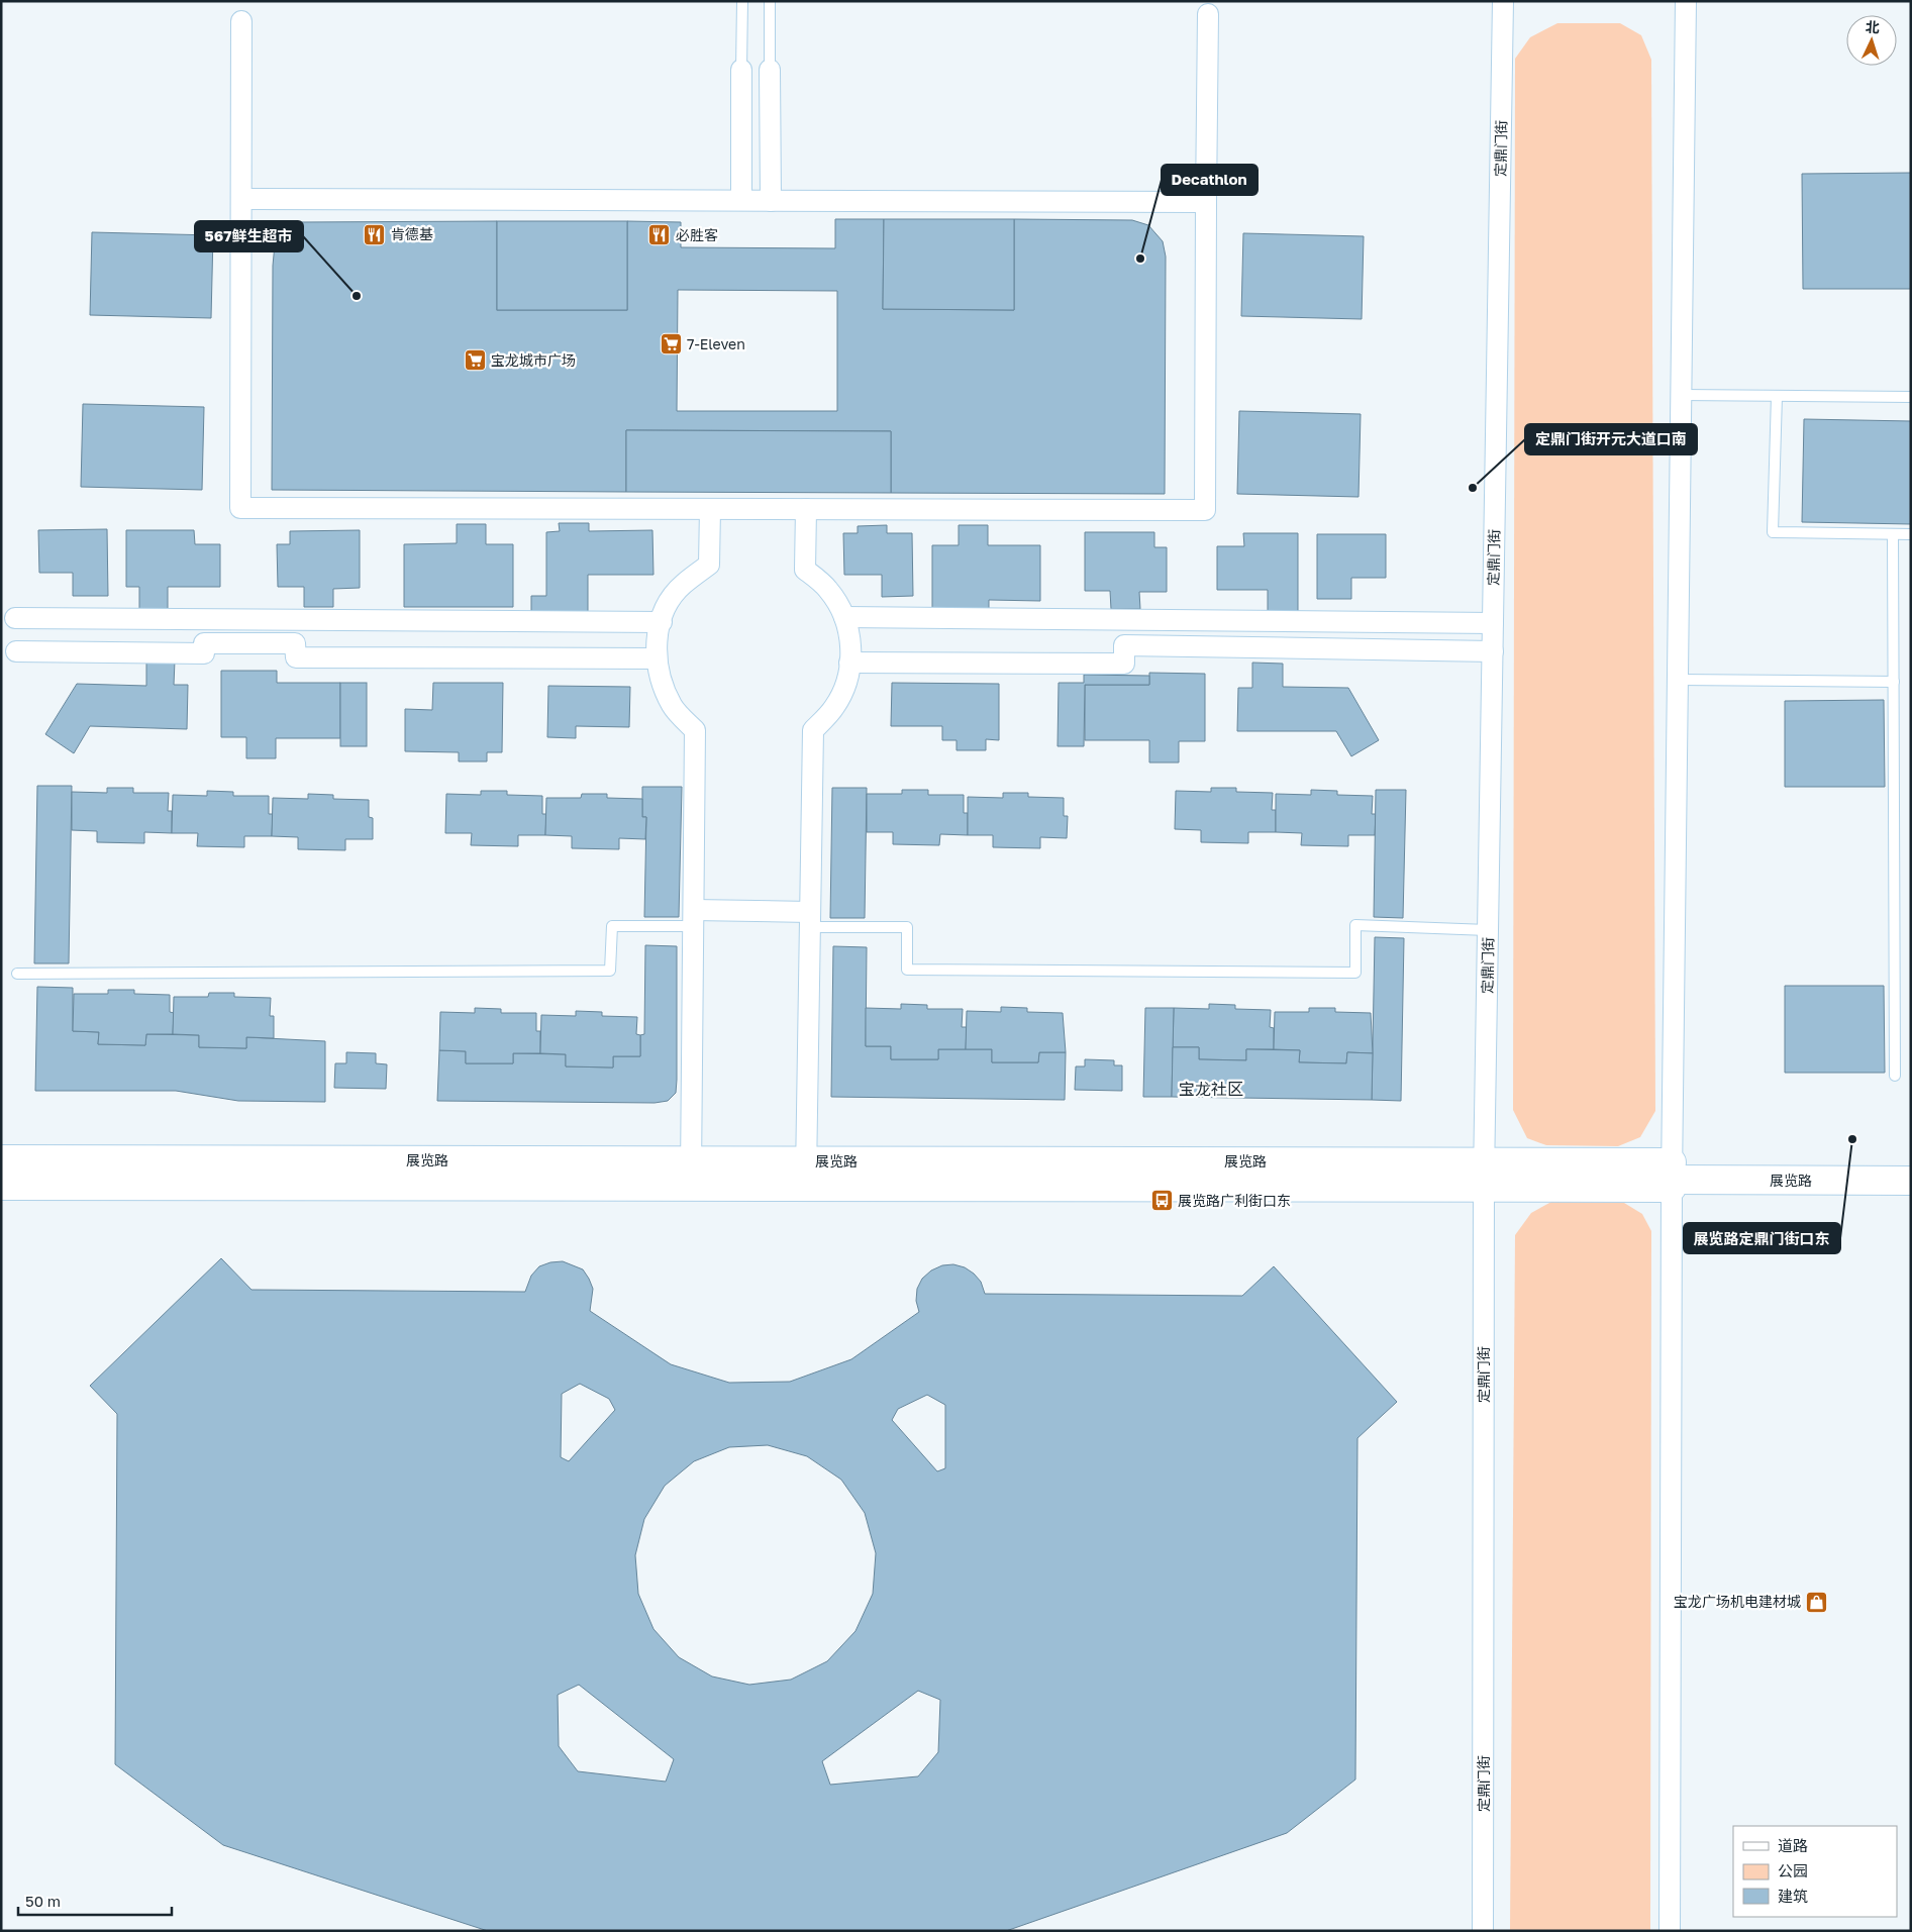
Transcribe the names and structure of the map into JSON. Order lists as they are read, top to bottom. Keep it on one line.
{"streets":{"street":["定鼎门街","展览路"]},"crossings":[["定鼎门街","展览路"]],"districts":["宝龙社区"],"places":{"restaurant":["肯德基","必胜客"],"other":["Decathlon","567鲜生超市","定鼎门街开元大道口南","展览路定鼎门街口东"],"supermarket":["7-Eleven","宝龙城市广场"],"bus stop":["展览路广利街口东"],"shop":["宝龙广场机电建材城"]},"legend":["道路","公园","建筑"],"scale_bar":"50 m","north":"top"}
